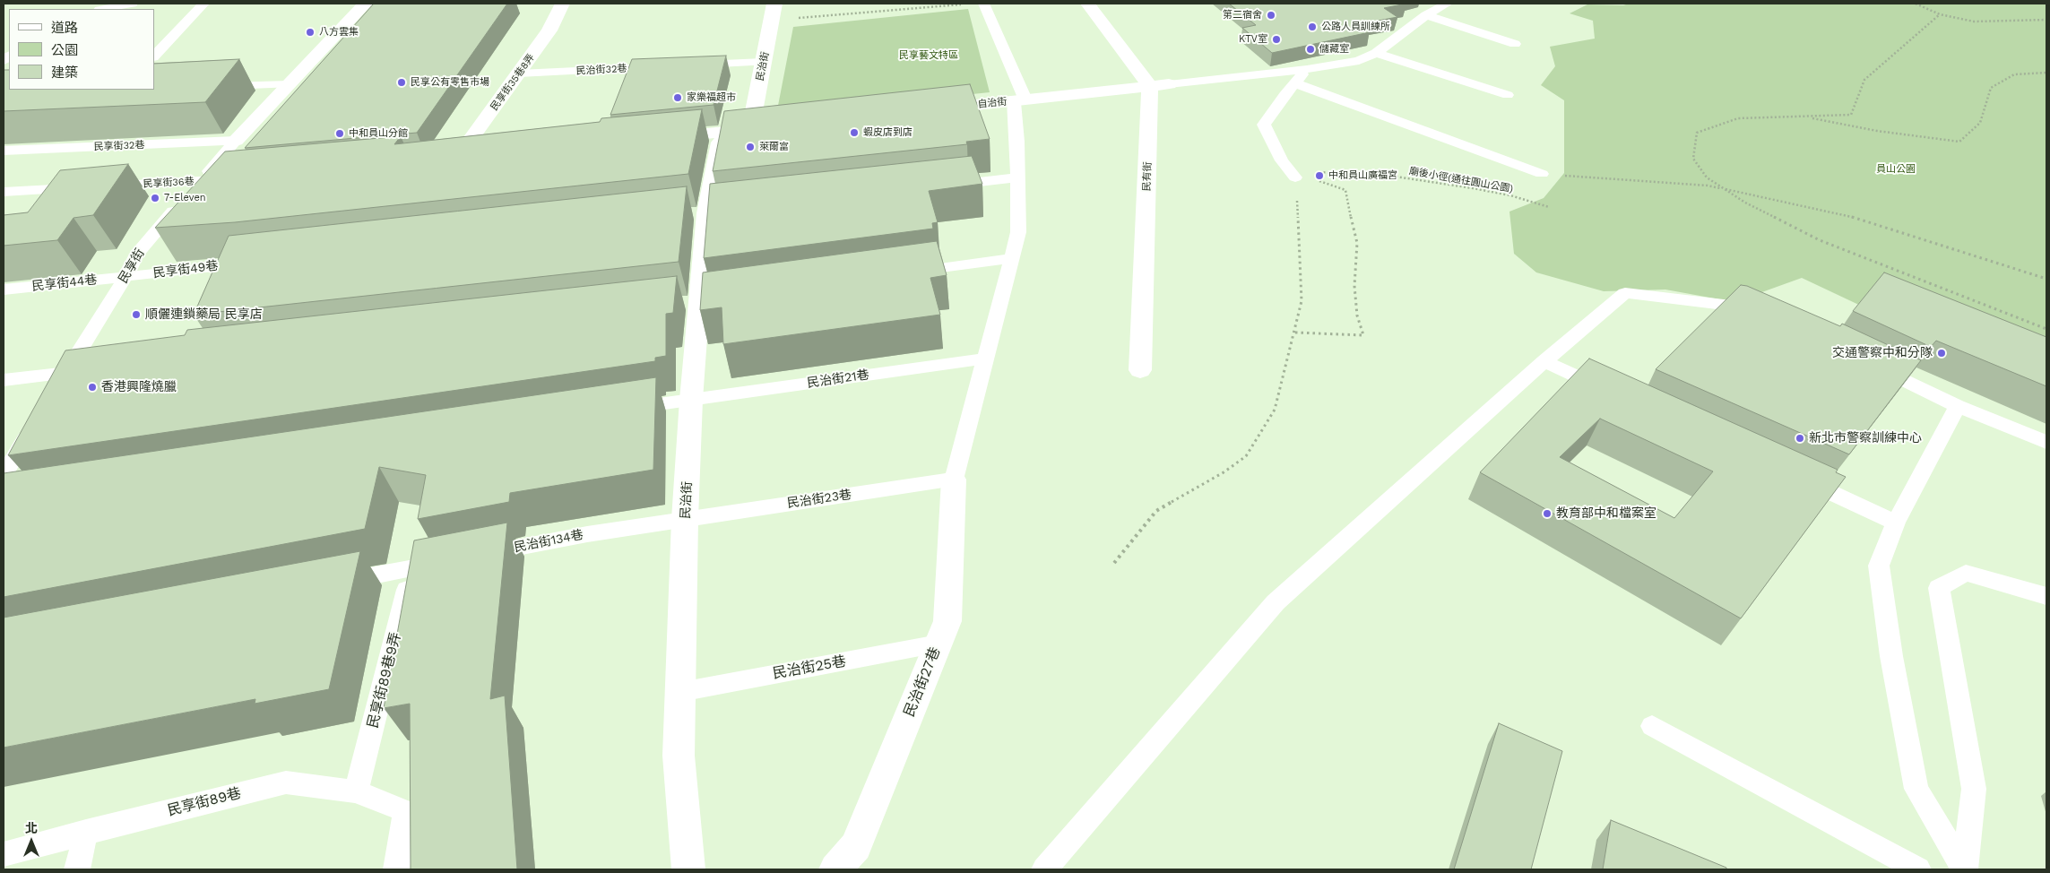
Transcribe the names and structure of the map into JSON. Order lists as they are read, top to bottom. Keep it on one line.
{"streets":{"street":["民治街","民享街35巷8弄","自治街","民有街","民享街","民治街27巷"],"lane":["民治街32巷","民享街32巷","民享街36巷","民享街49巷","民享街44巷","民治街21巷","民治街23巷","民治街134巷","民治街25巷","民享街89巷9弄","民享街89巷"],"path":["廟後小徑(通往圓山公園)"]},"crossings":[["民治街","民治街21巷"],["民治街","民治街23巷"],["民治街","民治街134巷"],["民治街","民治街25巷"],["民治街32巷","民享街35巷8弄"],["自治街","民有街"],["民享街32巷","民享街"],["民享街36巷","民享街"],["民享街","民享街49巷"],["民享街","民享街44巷"],["民享街49巷","民享街44巷"],["民治街23巷","民治街134巷"],["民治街23巷","民治街27巷"],["民治街134巷","民享街89巷9弄"],["民治街25巷","民治街27巷"],["民享街89巷9弄","民享街89巷"]],"parks":["民享藝文特區","員山公園"],"places":["第二宿舍","公路人員訓練所","八方雲集","KTV室","儲藏室","民享公有零售市場","家樂福超市","蝦皮店到店","中和員山分館","萊爾富","中和員山廣福宮","7-Eleven","順儷連鎖藥局 民享店","交通警察中和分隊","香港興隆燒臘","新北市警察訓練中心","教育部中和檔案室"],"legend":["道路","公園","建築"],"north":"top"}
